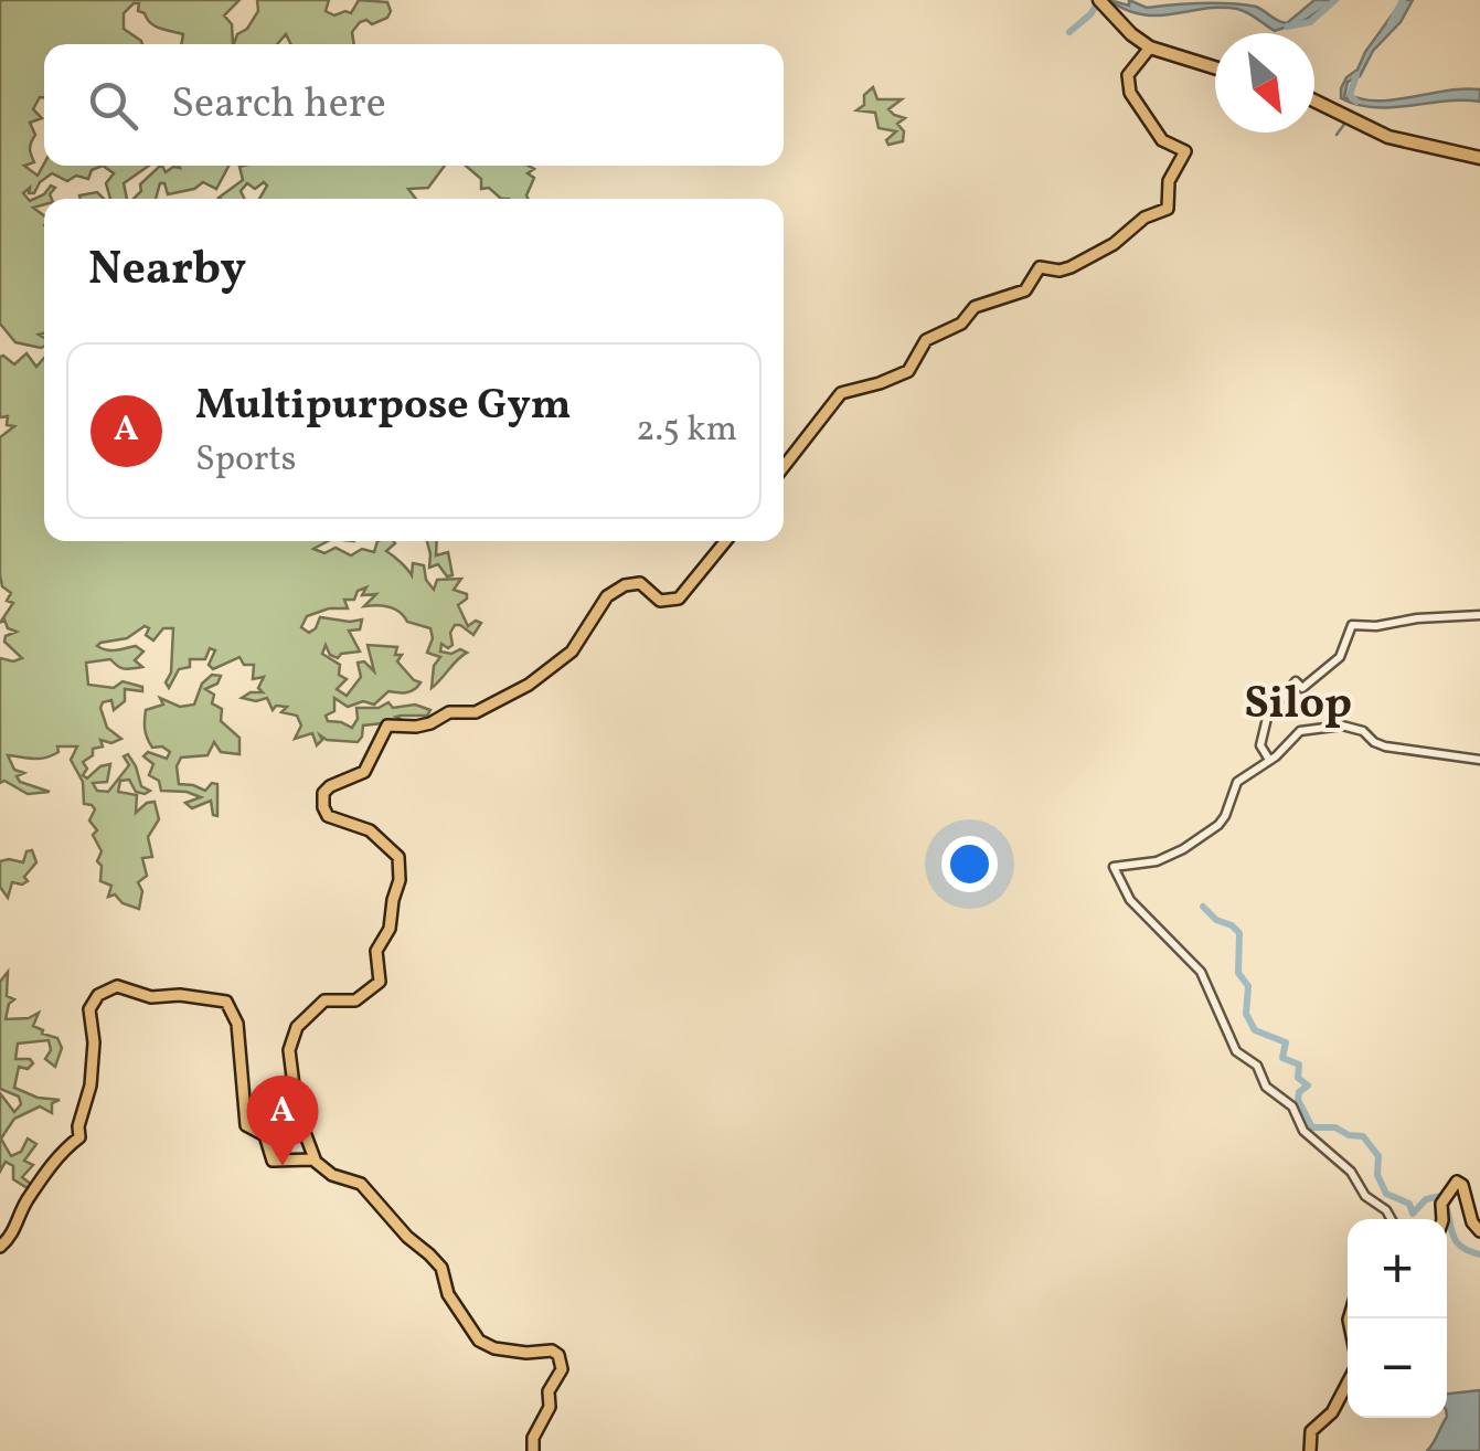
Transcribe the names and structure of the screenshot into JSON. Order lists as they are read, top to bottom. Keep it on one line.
{"districts":["Silop"],"north":"bottom right","page":{"search":"Search here","heading":"Nearby","list":[{"mark":"A","name":"Multipurpose Gym","note":"Sports","value":"2.5 km"}],"pins":"A","map_buttons":["+","−"]}}
